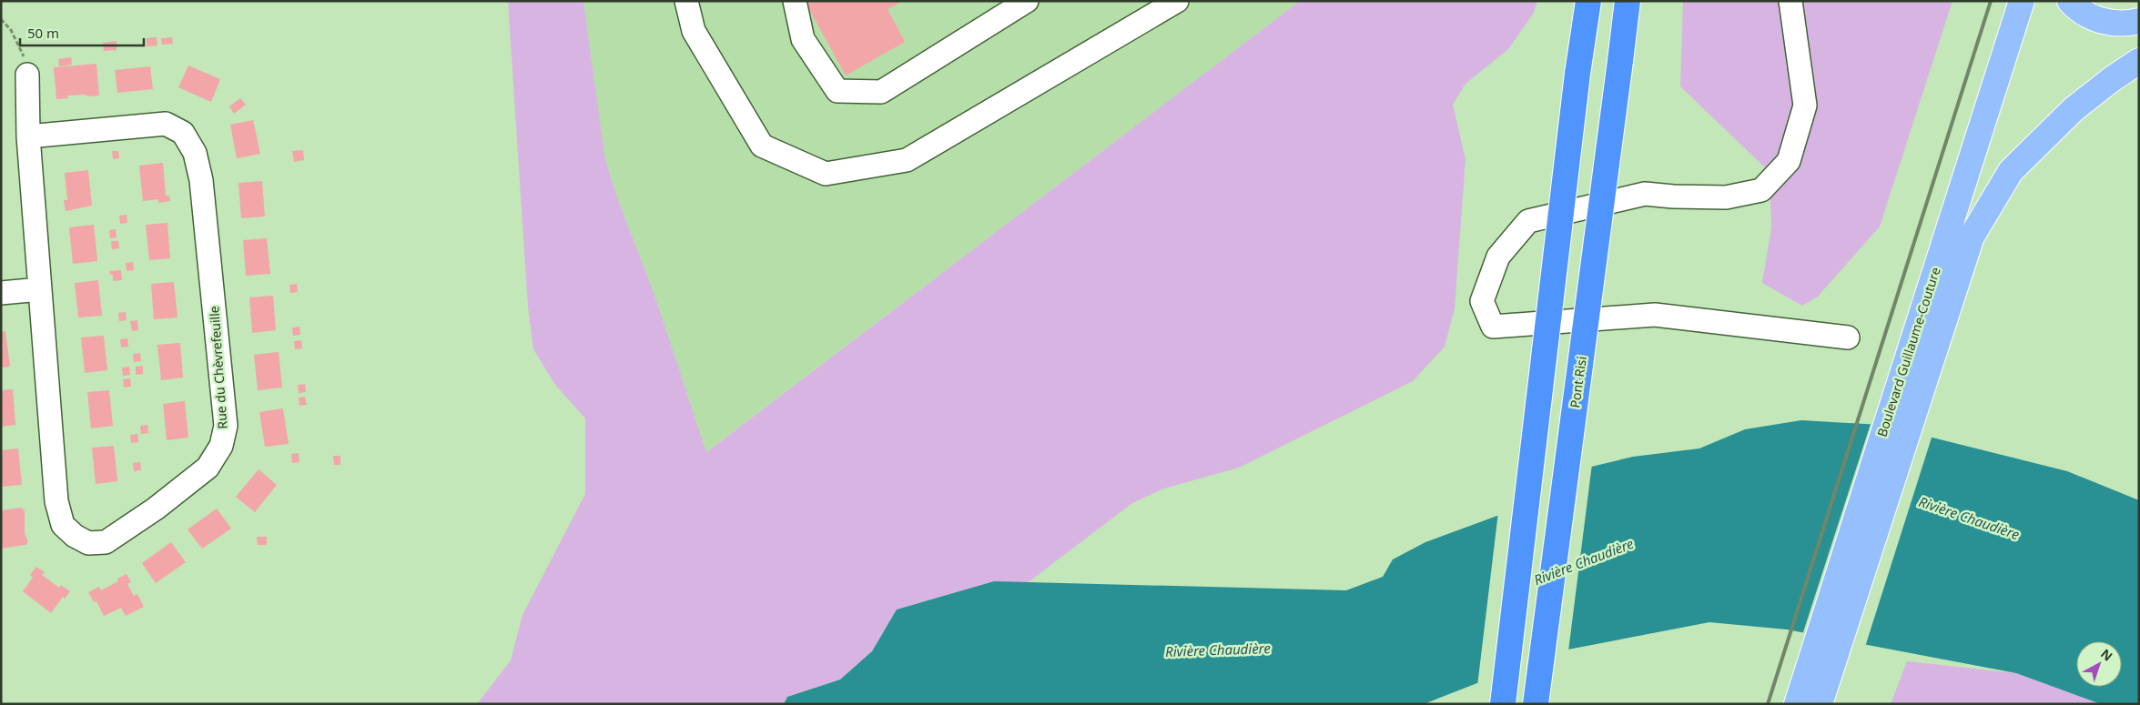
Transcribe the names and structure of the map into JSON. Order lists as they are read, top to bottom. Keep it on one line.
{"streets":{"highway":["Pont Risi"],"main road":["Boulevard Guillaume-Couture"],"street":["Rue du Chèvrefeuille"]},"water":["Rivière Chaudière"],"scale_bar":"50 m","north":"top right"}
